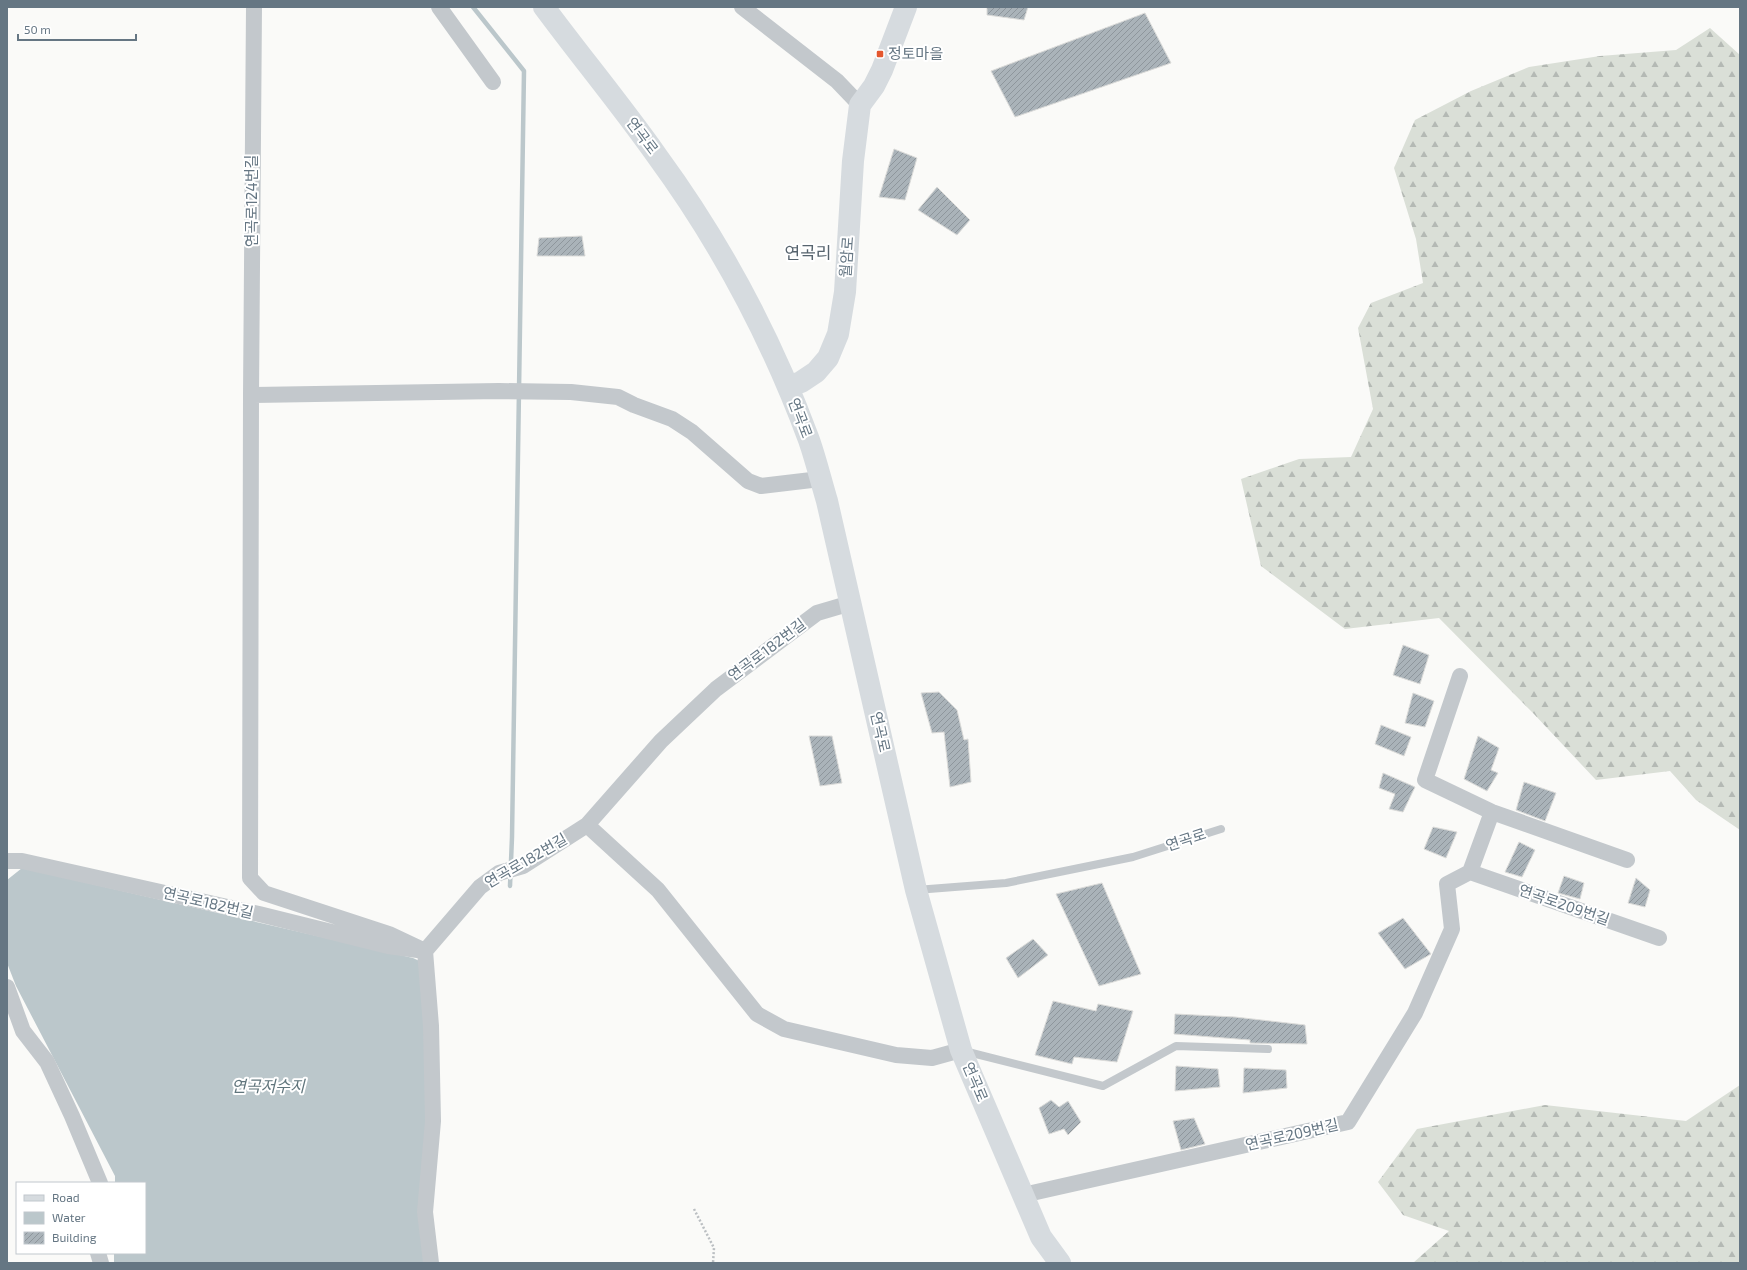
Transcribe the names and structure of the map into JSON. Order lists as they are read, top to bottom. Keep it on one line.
{"streets":{"street":["연곡로","연곡로124번길","월암로","연곡로182번길","연곡로209번길"]},"crossings":[["연곡로","월암로"],["연곡로","연곡로182번길"],["연곡로","연곡로209번길"],["연곡로124번길","연곡로182번길"]],"districts":["연곡리"],"water":["연곡저수지"],"places":{"transit":["정토마을"]},"legend":["Road","Water","Building"],"scale_bar":"50 m"}
